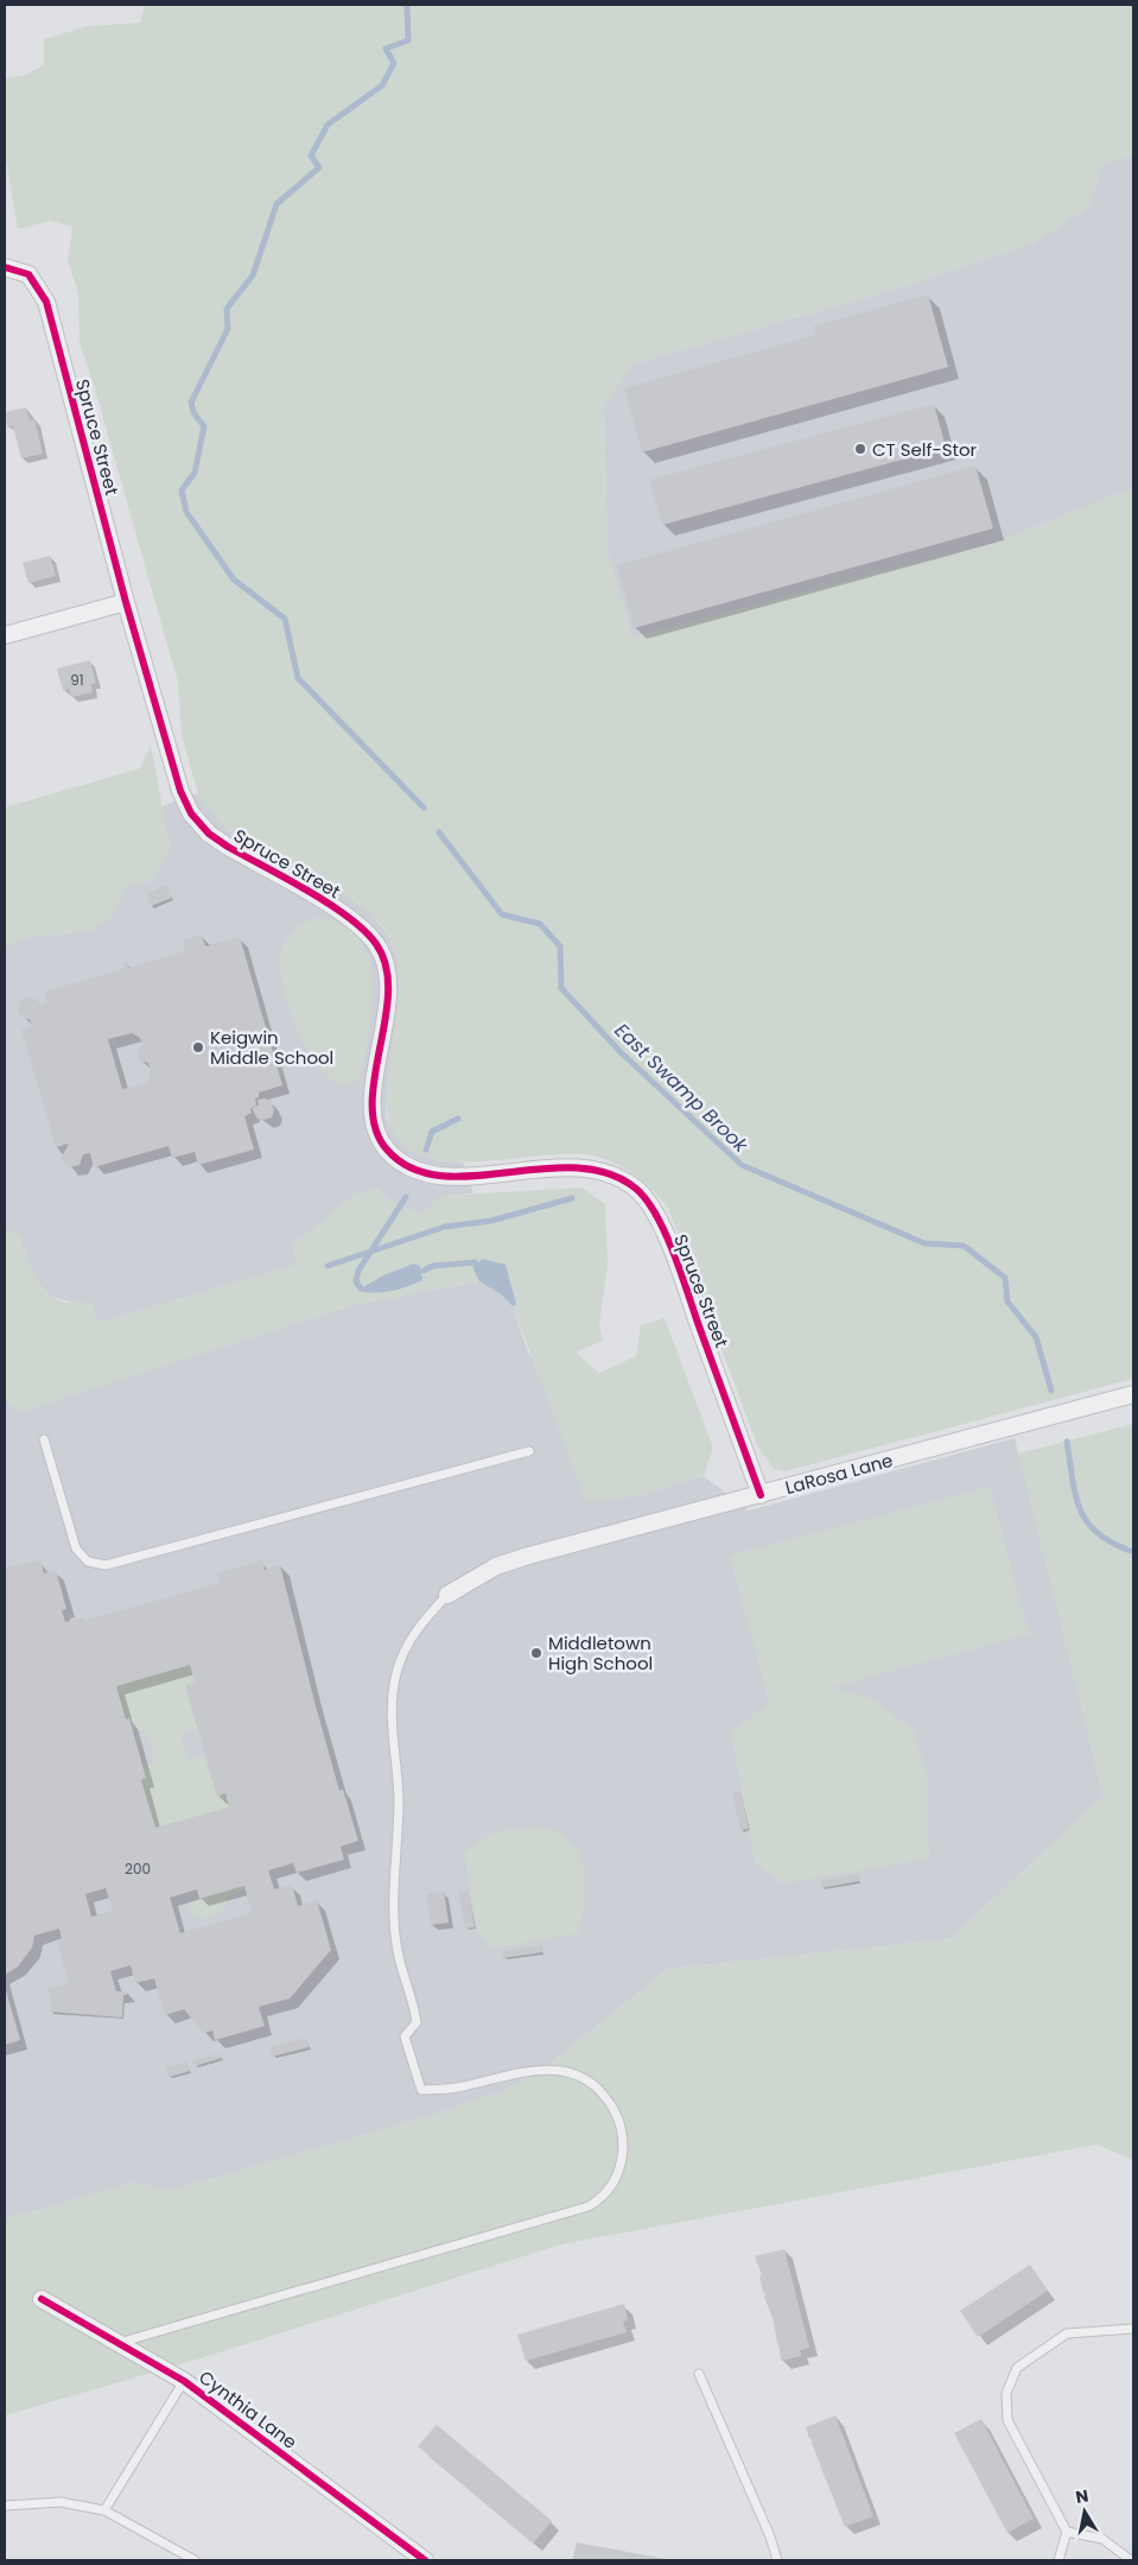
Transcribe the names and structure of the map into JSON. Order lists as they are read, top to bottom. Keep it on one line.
{"streets":{"street":["Spruce Street","LaRosa Lane","Cynthia Lane"]},"crossings":[["Spruce Street","LaRosa Lane"]],"water":["East Swamp Brook"],"places":["CT Self-Stor","Keigwin Middle School","Middletown High School"],"house_numbers":["91","200"],"north":"top"}
